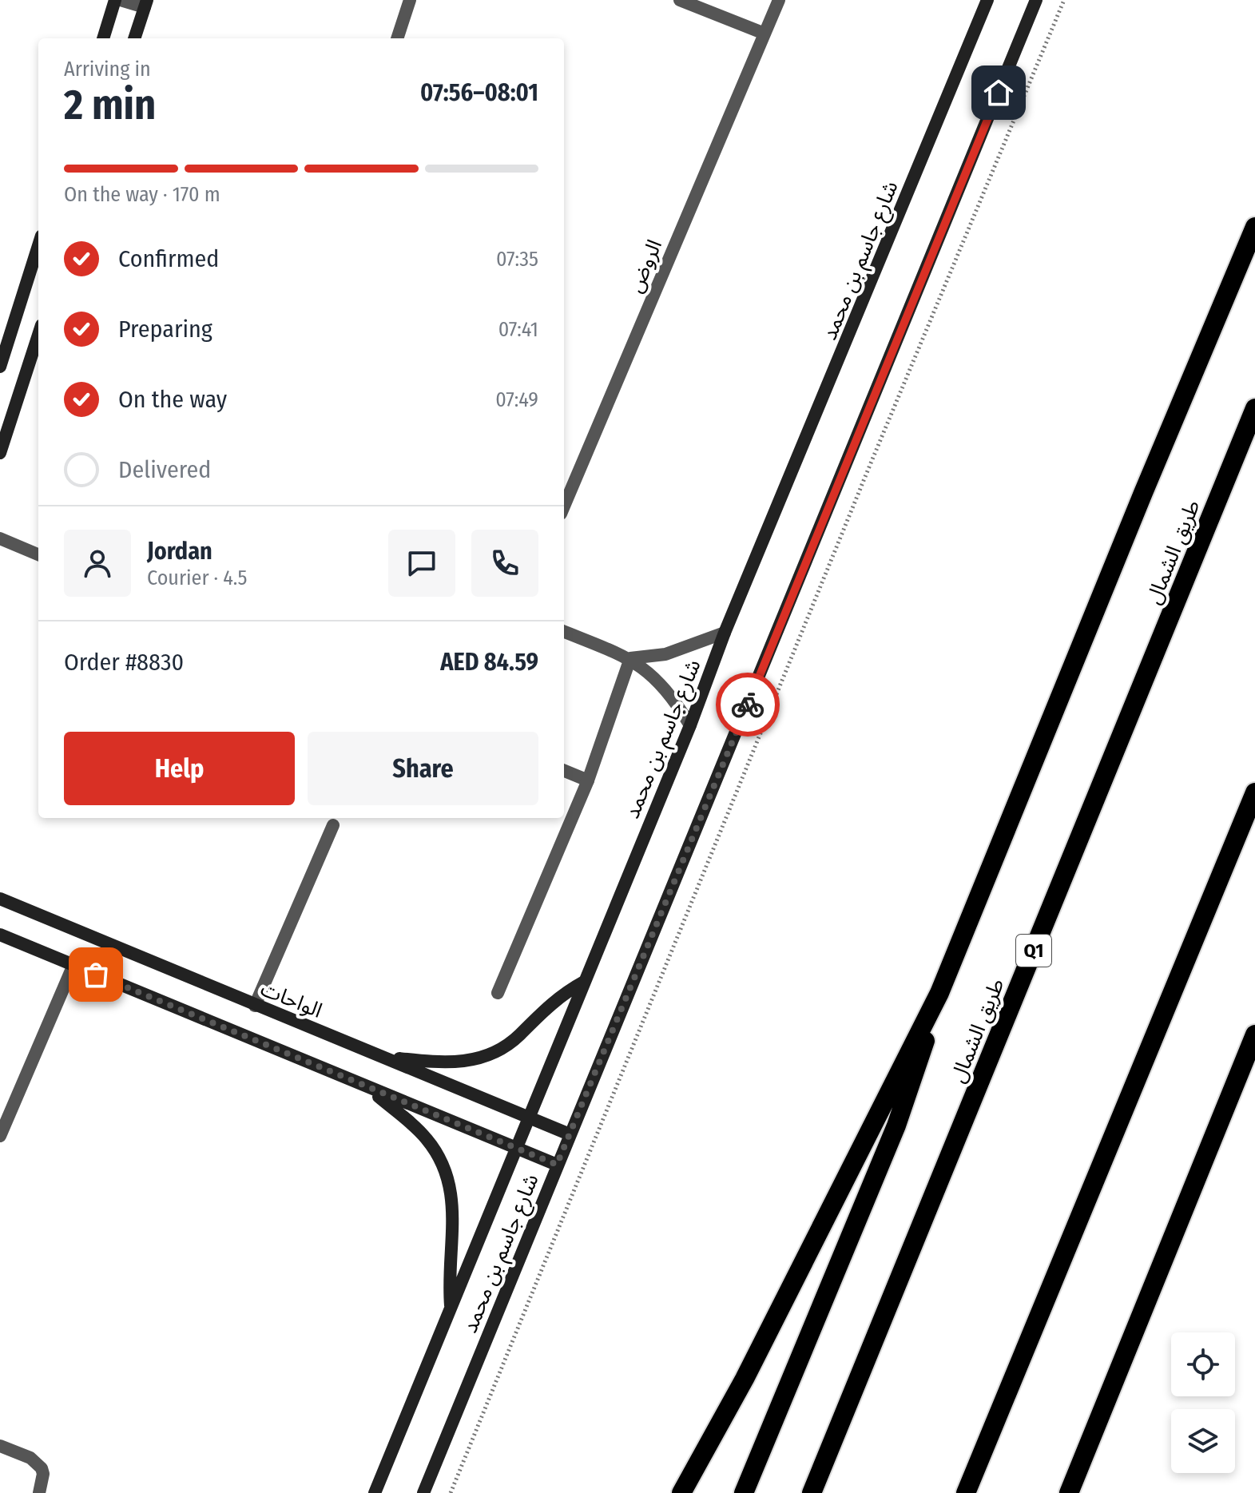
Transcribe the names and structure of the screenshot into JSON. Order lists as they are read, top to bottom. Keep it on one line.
{"streets":{"highway":["طريق الشمال","Q1"],"main road":["شارع جاسم بن محمد","الواحات"],"street":["الروض"]},"crossings":[["شارع جاسم بن محمد","الواحات"]],"page":{"heading":["2 min","Arriving in","07:56–08:01"],"panel":["Jordan","Courier · 4.5","Order #8830","AED 84.59"],"bar":"On the way · 170 m","list":[["Confirmed","07:35"],["Preparing","07:41"],["On the way","07:49"],"Delivered"],"buttons":["Help","Share"]}}
